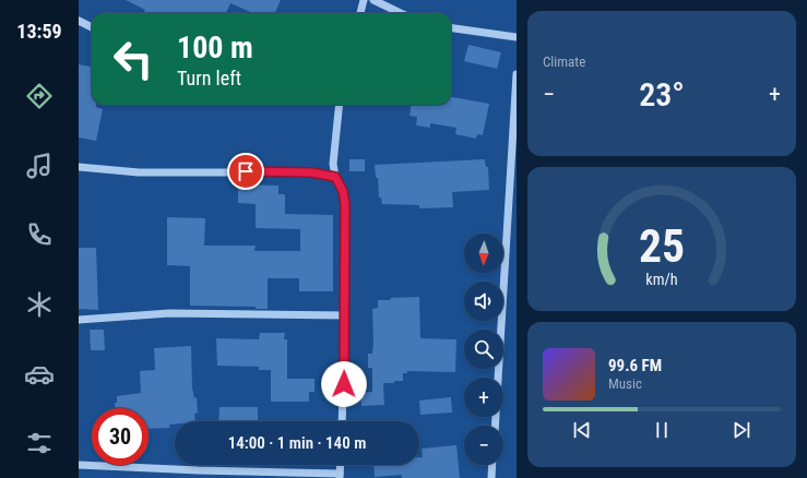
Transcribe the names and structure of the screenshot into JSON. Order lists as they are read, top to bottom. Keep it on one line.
{"north":"bottom","page":{"tabs":"13:59","tile":"Climate","turn":["100 m","Turn left"],"heat":["−","23°","+"],"map_buttons":["+","−"],"song":["99.6 FM","Music"],"limit":"30","trip":"14:00 · 1 min · 140 m","gauge":["25","km/h"]}}
